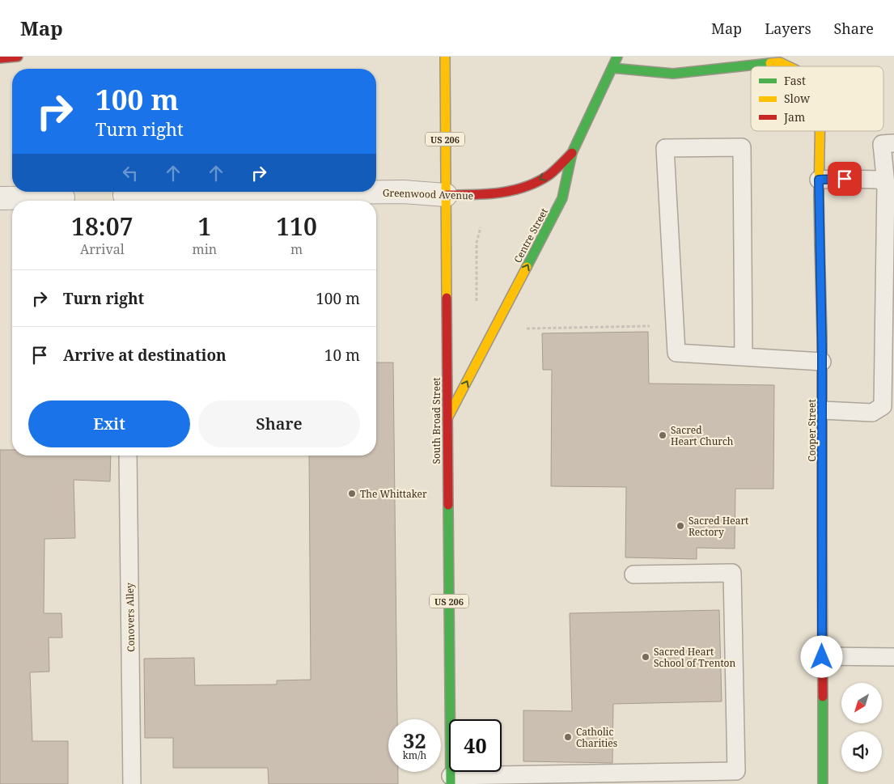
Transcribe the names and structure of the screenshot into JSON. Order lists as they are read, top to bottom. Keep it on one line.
{"streets":{"main road":["US 206","Greenwood Avenue","Centre Street","South Broad Street","Cooper Street"],"lane":["Conovers Alley"]},"crossings":[["Greenwood Avenue","Centre Street"],["Greenwood Avenue","South Broad Street"],["Centre Street","South Broad Street"],["Centre Street","Cooper Street"]],"one_way":["Centre Street"],"places":["Sacred Heart Church","The Whittaker","Sacred Heart Rectory","Sacred Heart School of Trenton","Catholic Charities"],"legend":["Fast","Slow","Jam"],"north":"bottom left","page":{"header":"Map","nav":["Map","Layers","Share"],"turn":["100 m","Turn right"],"eta":["18:07","Arrival","1","min","110","m"],"list":[{"name":"Turn right","value":"100 m"},{"name":"Arrive at destination","value":"10 m"}],"buttons":["Exit","Share"],"speed":"32 km/h","limit":"40"}}
